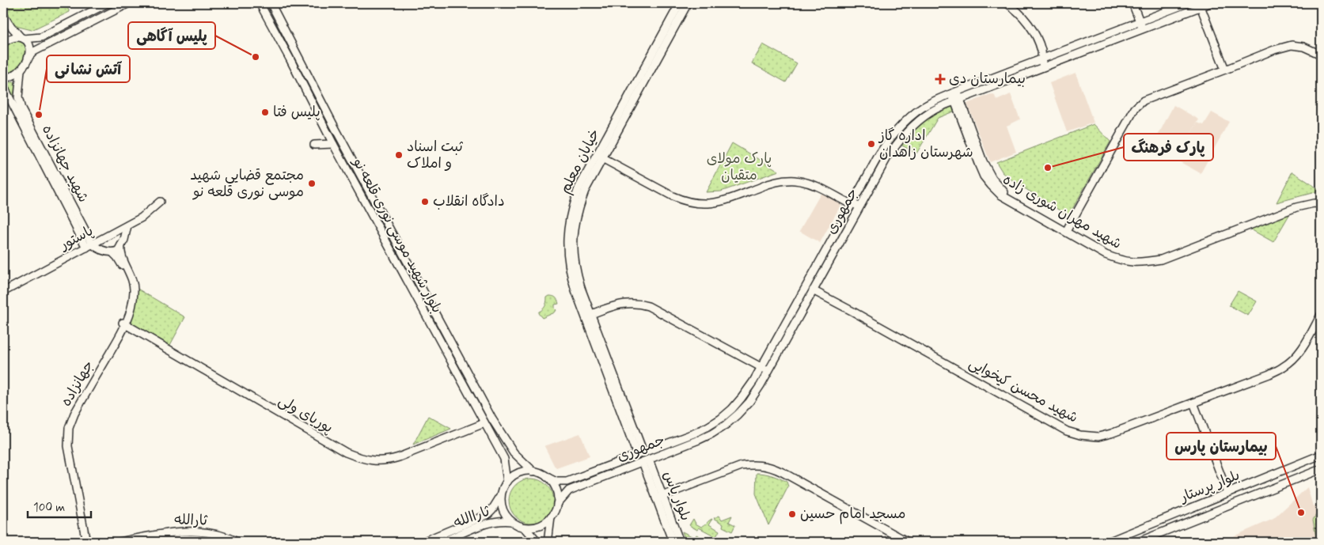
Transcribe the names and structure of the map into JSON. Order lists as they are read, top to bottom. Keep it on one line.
{"streets":{"main road":["خیابان معلم","شهید جهانزاده","جمهوری","شهید مهران شوری زاده","بلوار شهید موسی نوری قلعه نو","پاستور","جهانزاده","شهید محسن کیخوایی","پوریای ولی","بلوار پرستار","بلوار یاس","ثاراالله","ثارالله"]},"crossings":[["خیابان معلم","جمهوری"],["شهید جهانزاده","پاستور"],["جمهوری","شهید مهران شوری زاده"],["جمهوری","بلوار شهید موسی نوری قلعه نو"],["جمهوری","شهید محسن کیخوایی"],["جمهوری","بلوار یاس"],["جمهوری","ثاراالله"],["بلوار شهید موسی نوری قلعه نو","پوریای ولی"],["بلوار شهید موسی نوری قلعه نو","ثاراالله"],["جهانزاده","پوریای ولی"]],"parks":["پارک مولای متقیان"],"places":{"other":["پلیس آگاهی","پلیس فتا","آتش نشانی","اداره گاز شهرستان زاهدان","ثبت اسناد و املاک","پارک فرهنگ","مجتمع قضایی شهید موسی نوری قلعه نو","دادگاه انقلاب","بیمارستان پارس","مسجد امام حسین"],"health":["بیمارستان دی"]},"scale_bar":"100 m"}
